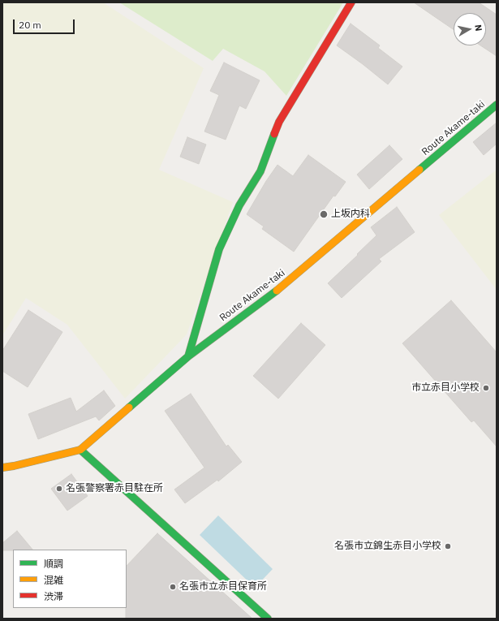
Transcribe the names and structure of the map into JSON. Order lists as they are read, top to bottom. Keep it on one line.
{"streets":{"street":["Route Akame-taki"]},"places":["上坂内科","市立赤目小学校","名張警察署赤目駐在所","名張市立錦生赤目小学校","名張市立赤目保育所"],"legend":["順調","混雑","渋滞"],"scale_bar":"20 m","north":"right"}
